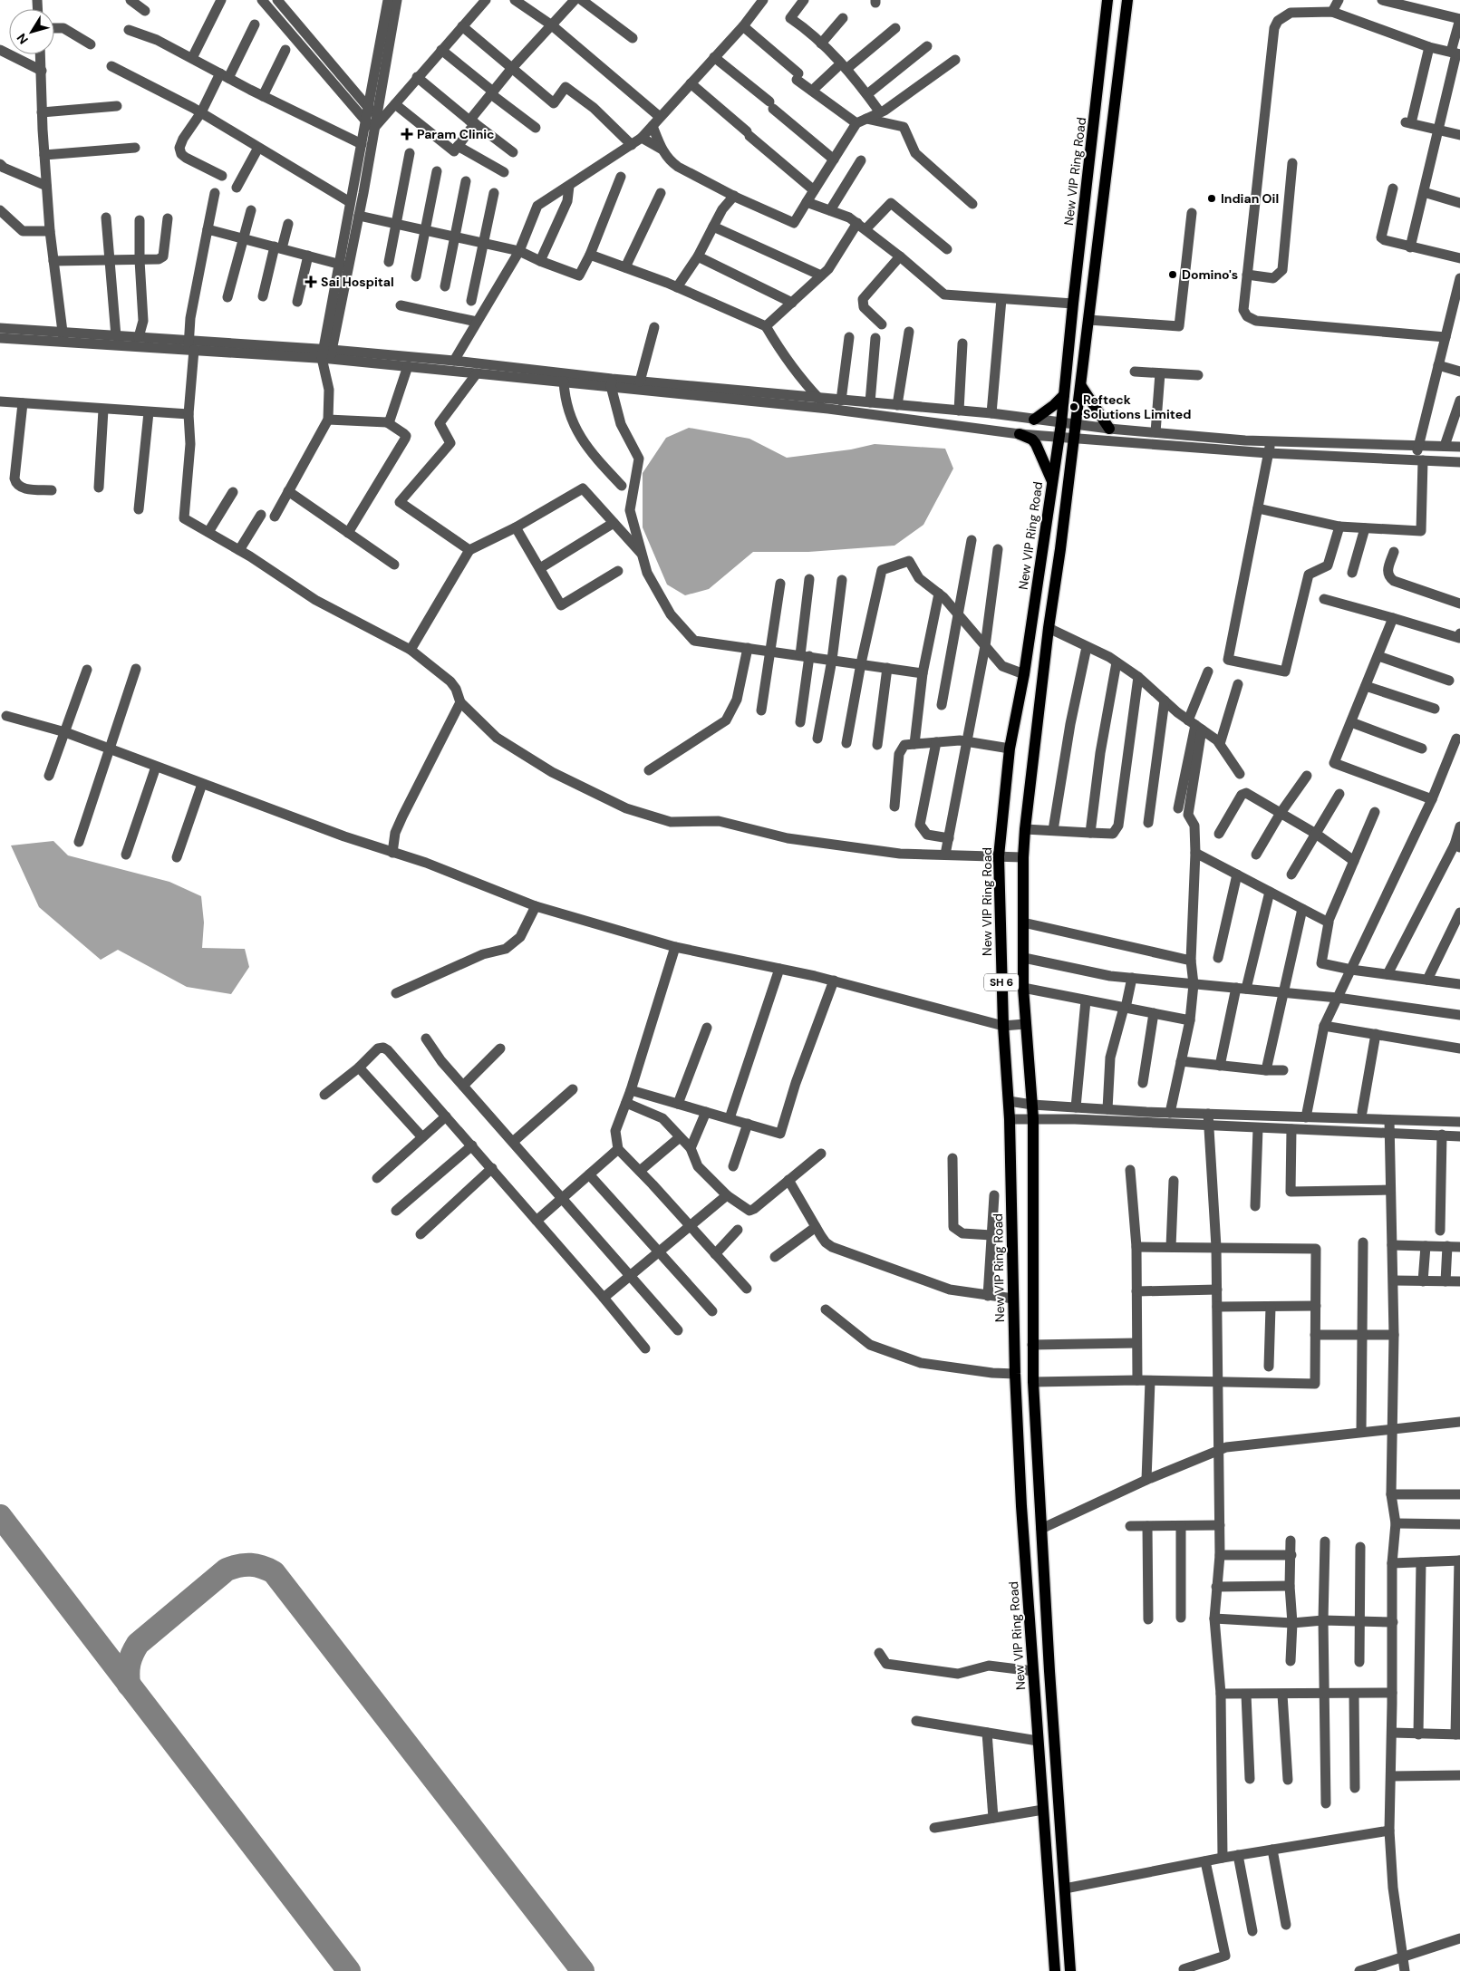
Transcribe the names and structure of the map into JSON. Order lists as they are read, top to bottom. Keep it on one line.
{"streets":{"main road":["New VIP Ring Road","SH 6"]},"places":{"health":["Param Clinic","Sai Hospital"],"other":["Indian Oil","Domino's","Refteck Solutions Limited"]},"north":"bottom left"}
